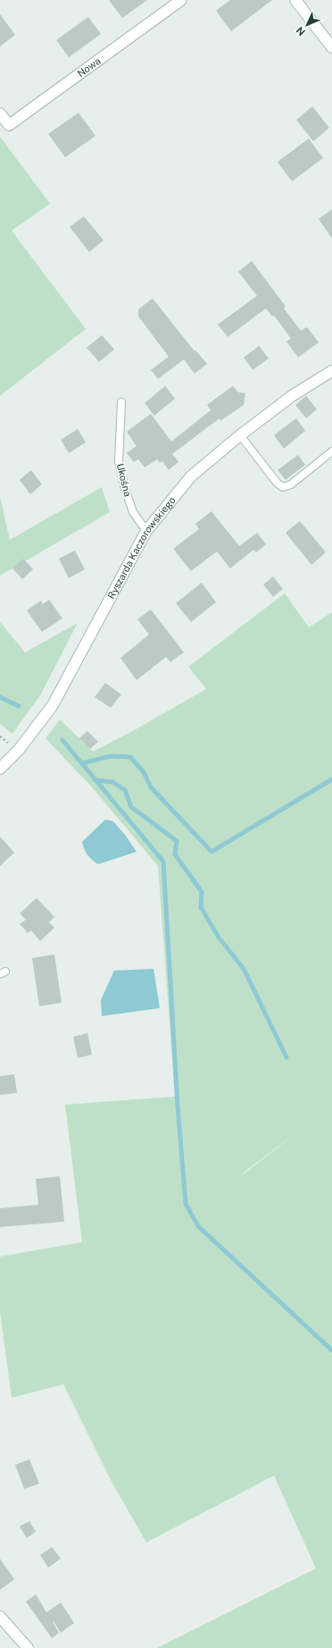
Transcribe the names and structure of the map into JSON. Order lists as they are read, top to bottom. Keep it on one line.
{"streets":{"street":["Nowa","Ryszarda Kaczorowskiego"],"lane":["Ukośna"]},"crossings":[["Ukośna","Ryszarda Kaczorowskiego"]],"north":"bottom left"}
